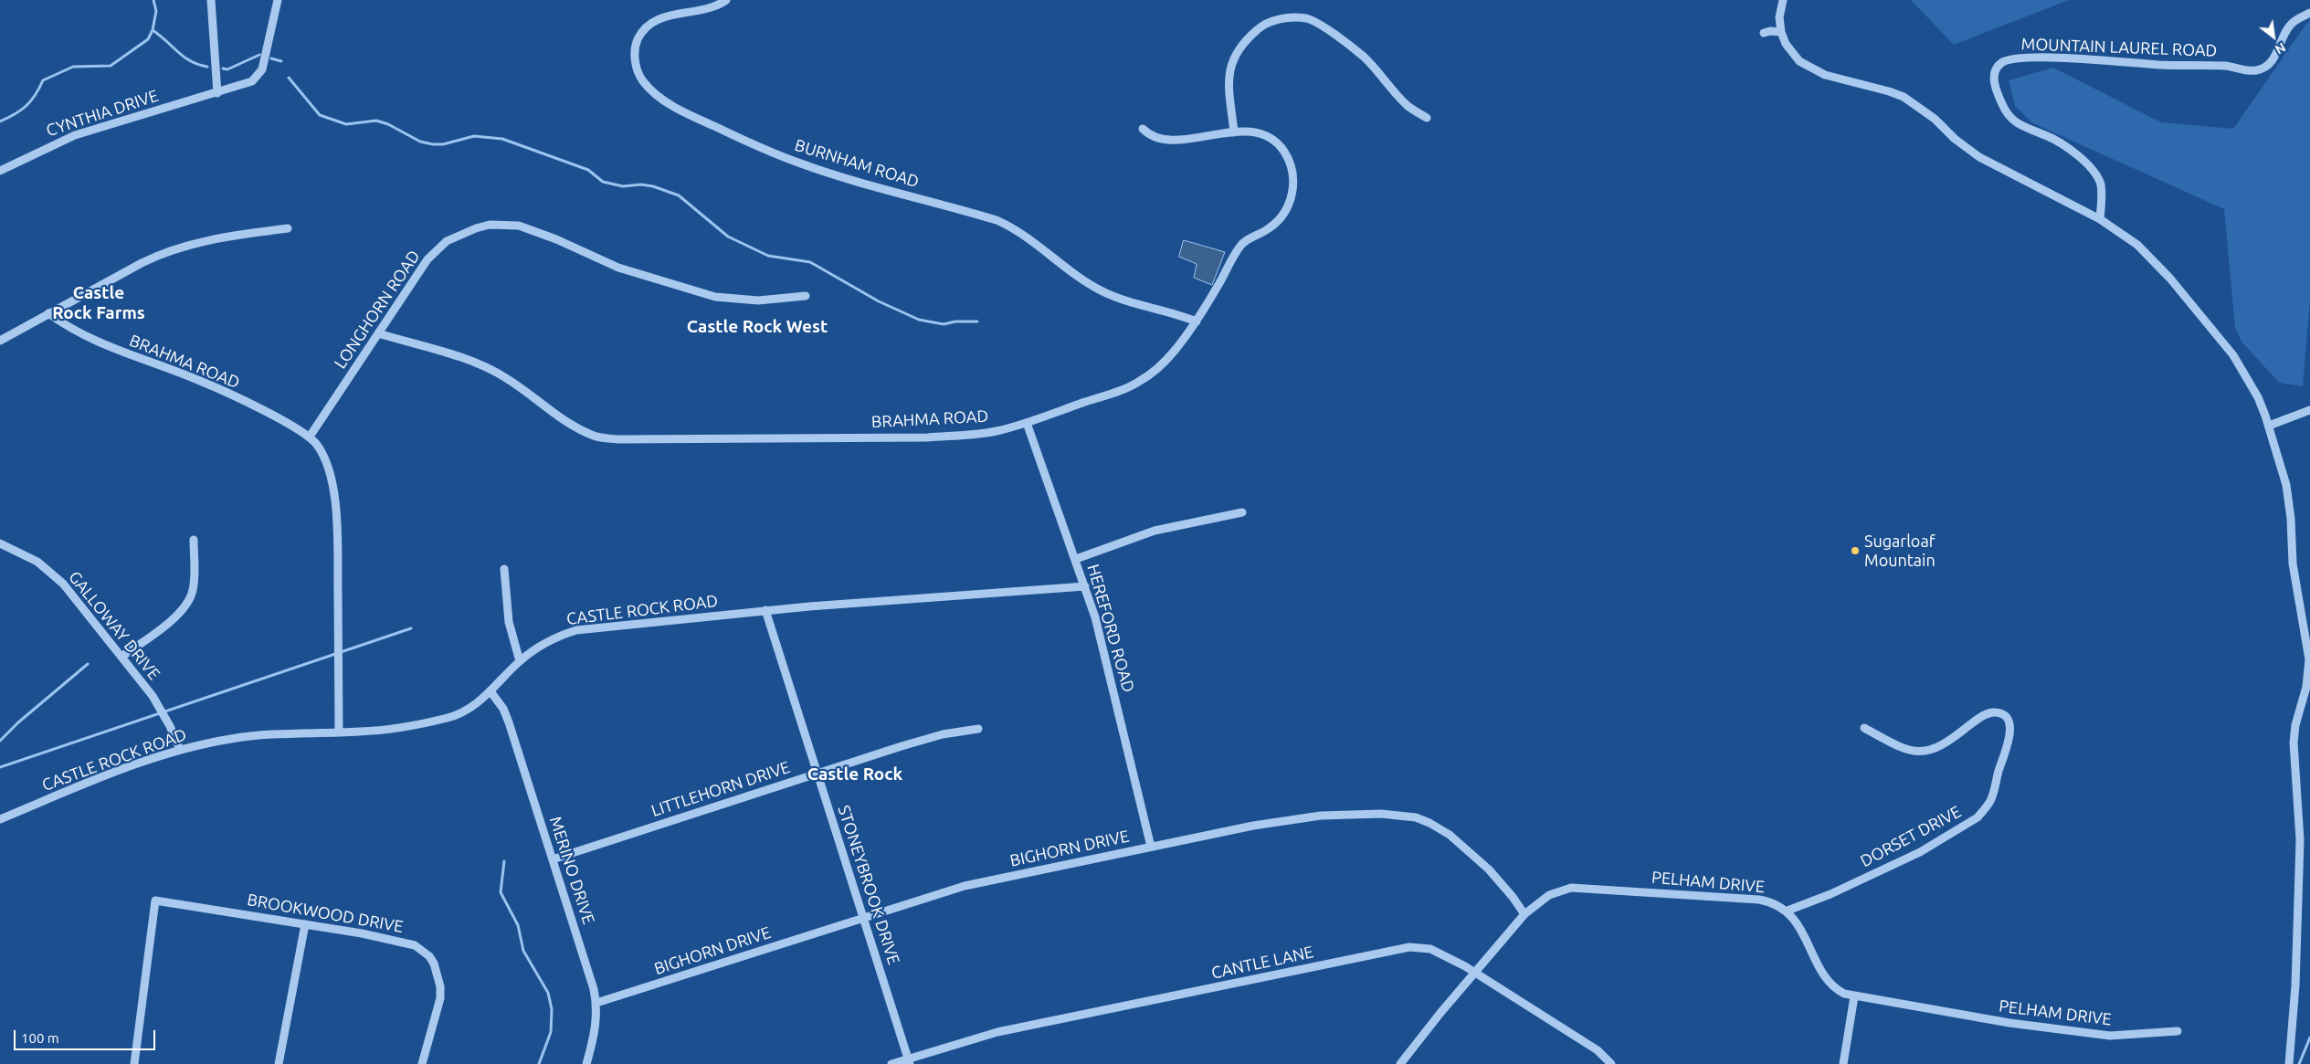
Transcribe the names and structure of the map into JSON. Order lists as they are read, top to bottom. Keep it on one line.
{"streets":{"street":["MOUNTAIN LAUREL ROAD","CYNTHIA DRIVE","BURNHAM ROAD","LONGHORN ROAD","BRAHMA ROAD","CASTLE ROCK ROAD","GALLOWAY DRIVE","HEREFORD ROAD","LITTLEHORN DRIVE","DORSET DRIVE","BIGHORN DRIVE","MERINO DRIVE","PELHAM DRIVE","STONEYBROOK DRIVE","BROOKWOOD DRIVE","CANTLE LANE"]},"crossings":[["BURNHAM ROAD","BRAHMA ROAD"],["LONGHORN ROAD","BRAHMA ROAD"],["BRAHMA ROAD","HEREFORD ROAD"],["CASTLE ROCK ROAD","GALLOWAY DRIVE"],["CASTLE ROCK ROAD","HEREFORD ROAD"],["CASTLE ROCK ROAD","MERINO DRIVE"],["CASTLE ROCK ROAD","STONEYBROOK DRIVE"],["HEREFORD ROAD","BIGHORN DRIVE"],["LITTLEHORN DRIVE","MERINO DRIVE"],["LITTLEHORN DRIVE","STONEYBROOK DRIVE"],["DORSET DRIVE","PELHAM DRIVE"],["BIGHORN DRIVE","MERINO DRIVE"],["BIGHORN DRIVE","PELHAM DRIVE"],["BIGHORN DRIVE","STONEYBROOK DRIVE"],["PELHAM DRIVE","CANTLE LANE"],["STONEYBROOK DRIVE","CANTLE LANE"]],"districts":["Castle Rock Farms","Castle Rock West","Castle Rock"],"places":["Sugarloaf Mountain"],"scale_bar":"100 m","north":"bottom right"}
